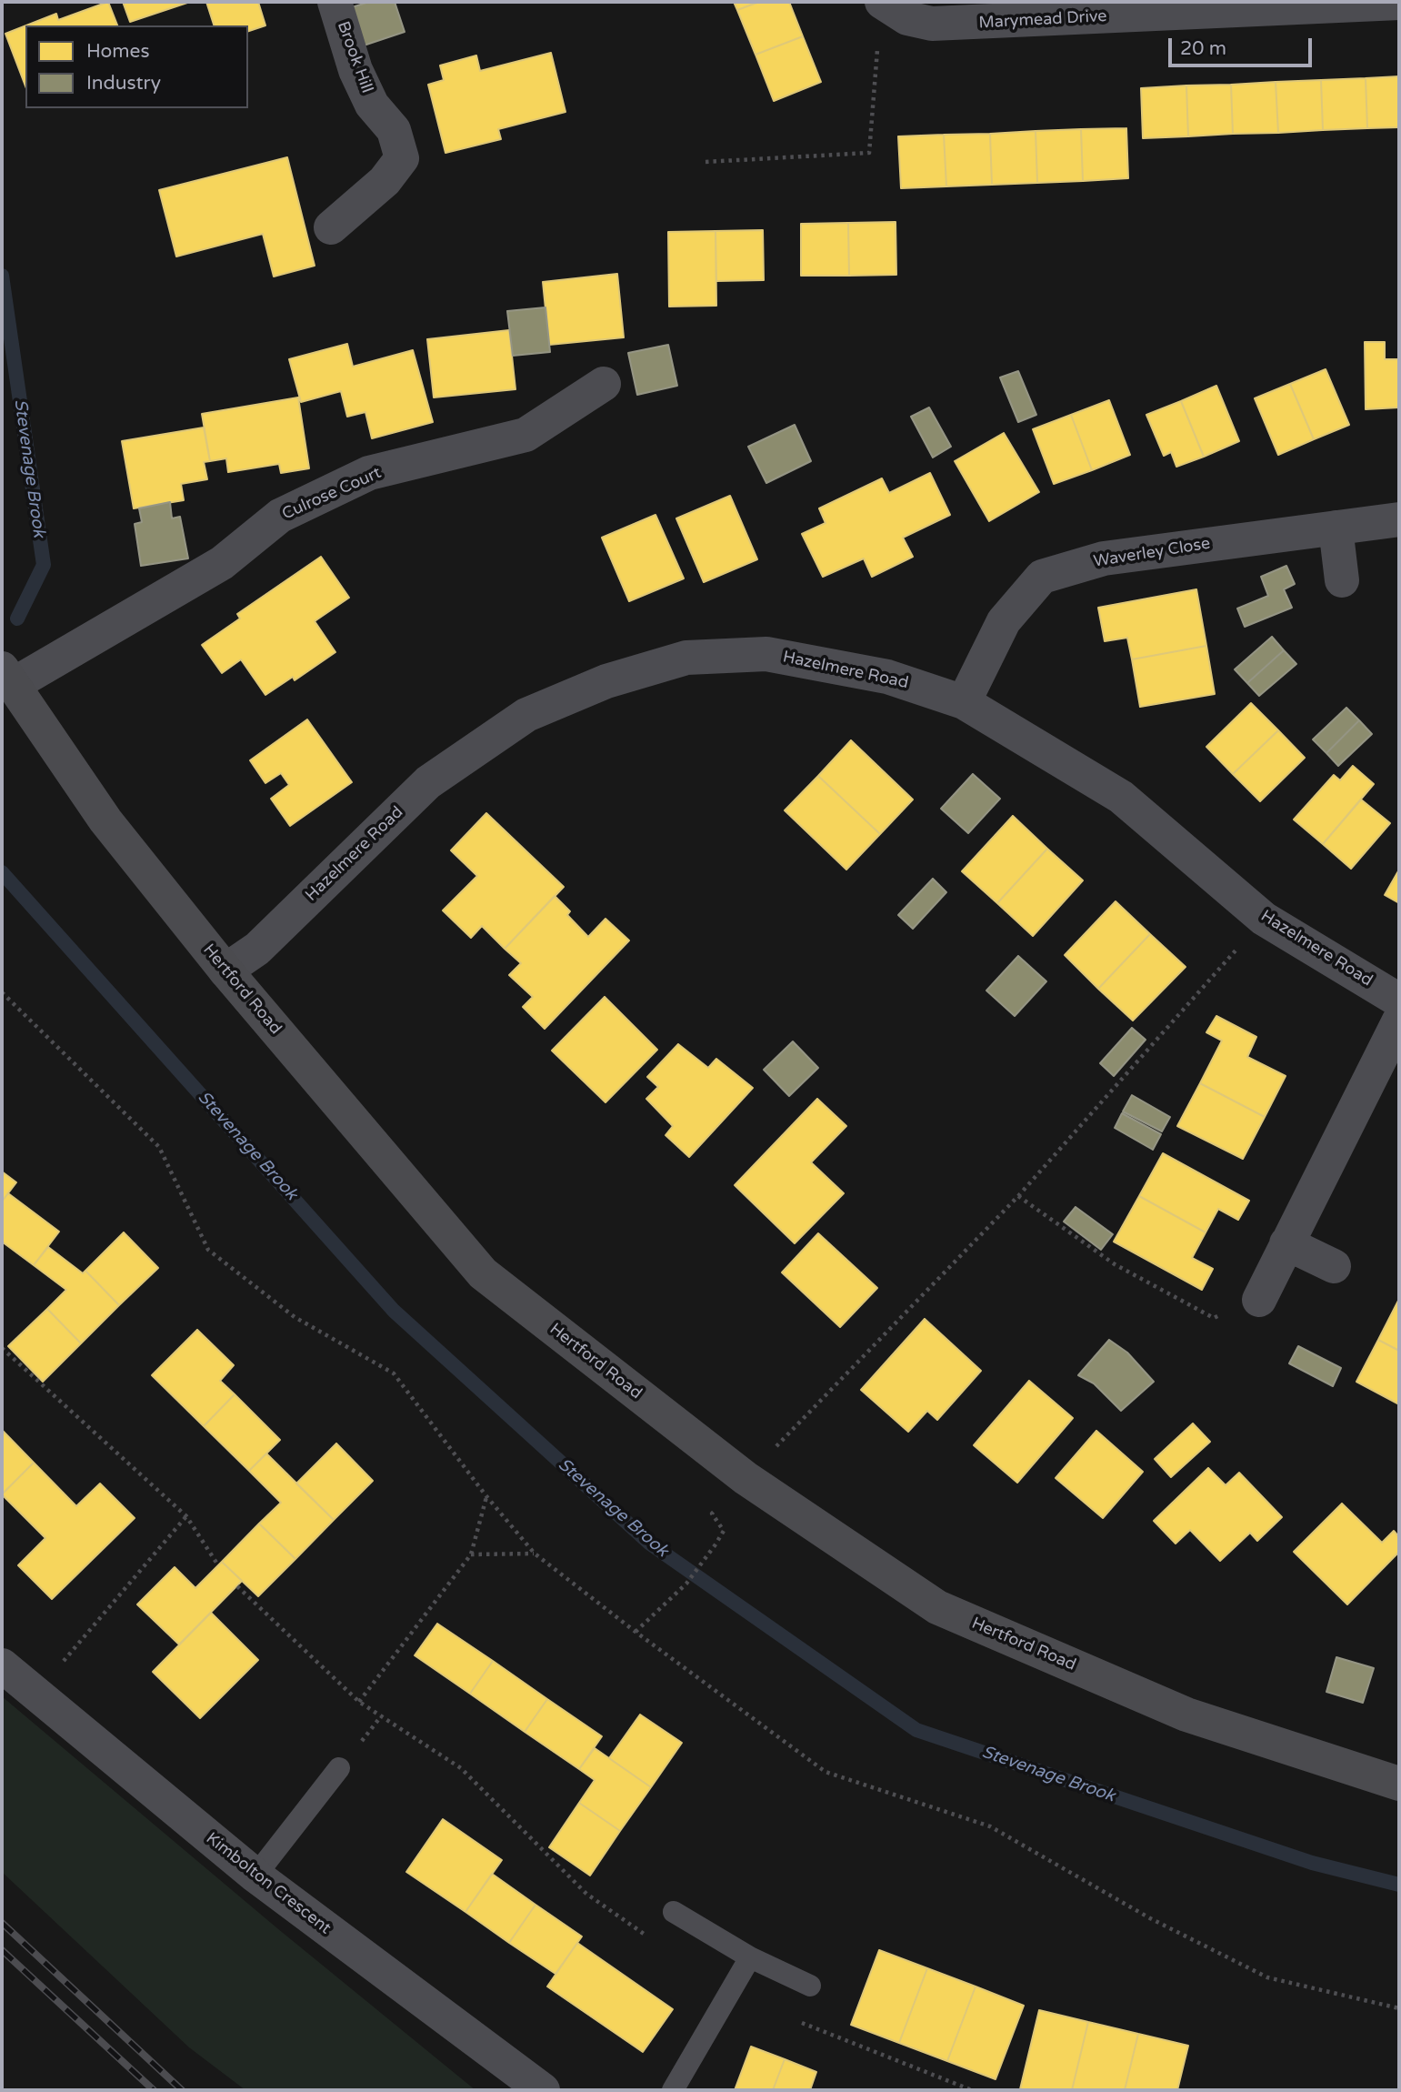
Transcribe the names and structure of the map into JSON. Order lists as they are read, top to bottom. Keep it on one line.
{"streets":{"street":["Marymead Drive","Brook Hill","Culrose Court","Waverley Close","Hazelmere Road","Hertford Road","Kimbolton Crescent"]},"crossings":[["Culrose Court","Hertford Road"],["Waverley Close","Hazelmere Road"],["Hazelmere Road","Hertford Road"]],"water":["Stevenage Brook"],"legend":["Homes","Industry"],"scale_bar":"20 m"}
